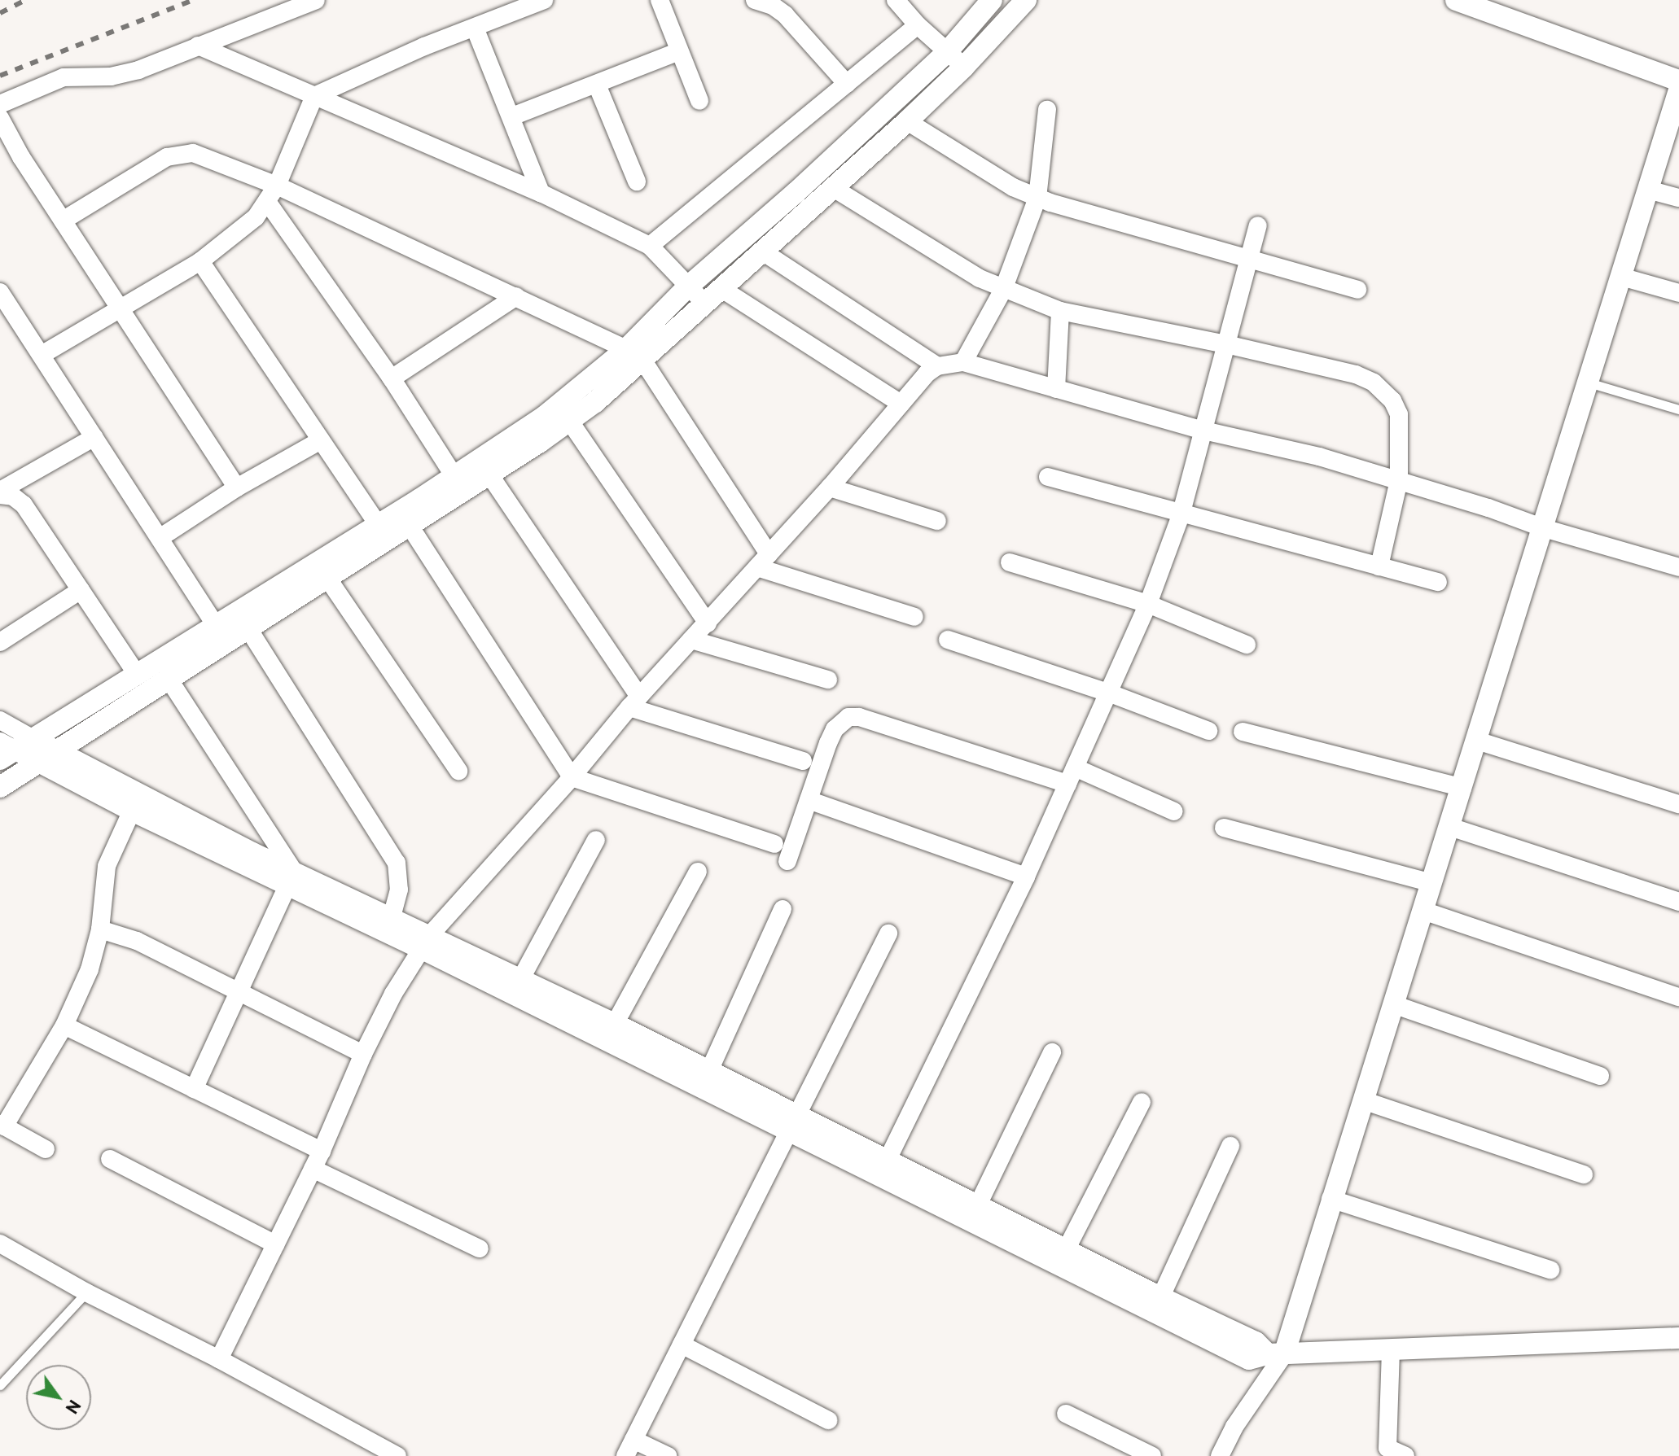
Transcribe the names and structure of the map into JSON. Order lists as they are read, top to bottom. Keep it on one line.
{"north":"bottom right"}
